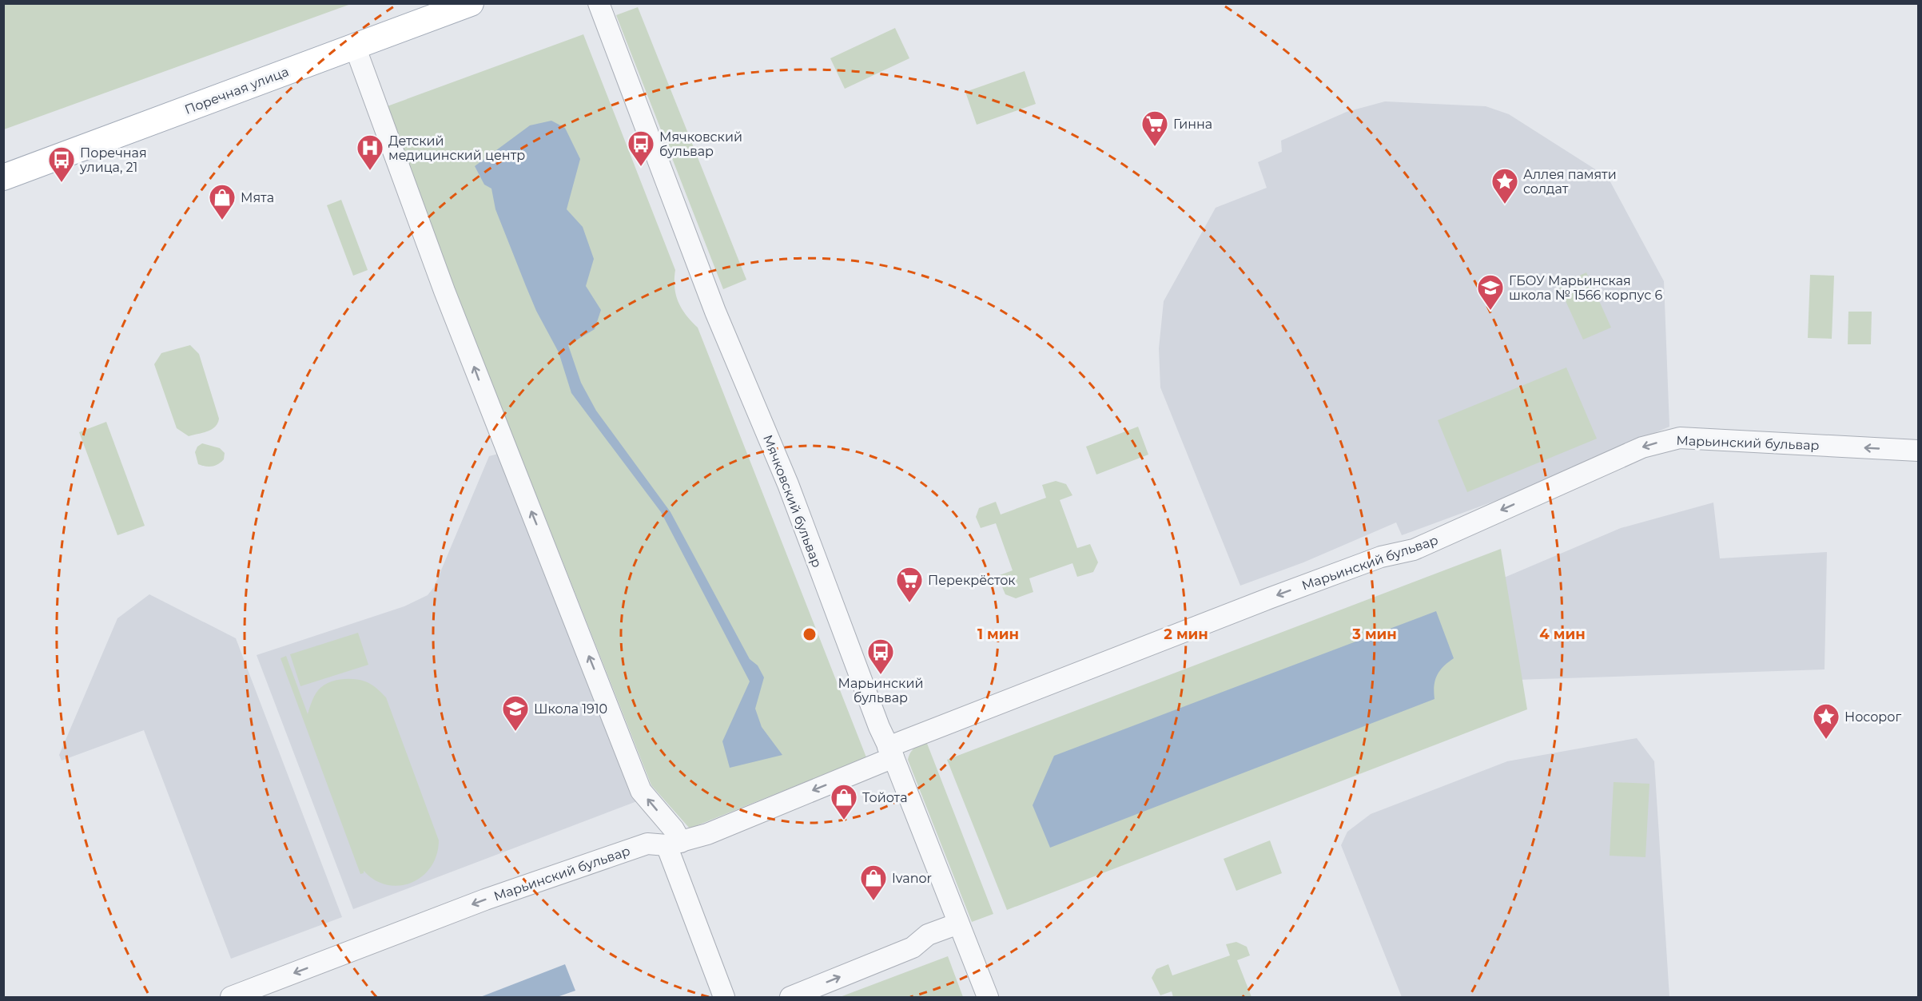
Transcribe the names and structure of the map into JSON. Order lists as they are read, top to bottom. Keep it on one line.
{"streets":{"main road":["Поречная улица"],"street":["Марьинский бульвар","Мячковский бульвар"]},"crossings":[["Марьинский бульвар","Мячковский бульвар"]],"one_way":["Марьинский бульвар"],"places":{"supermarket":["Гинна","Перекрёсток"],"bus stop":["Мячковский бульвар","Поречная улица, 21","Марьинский бульвар"],"hospital":["Детский медицинский центр"],"place":["Аллея памяти солдат","Носорог"],"shop":["Мята","Тойота","Ivanor"],"school or university":["ГБОУ Марьинская школа № 1566 корпус 6","Школа 1910"]},"rings":["1 мин","2 мин","3 мин","4 мин"]}
